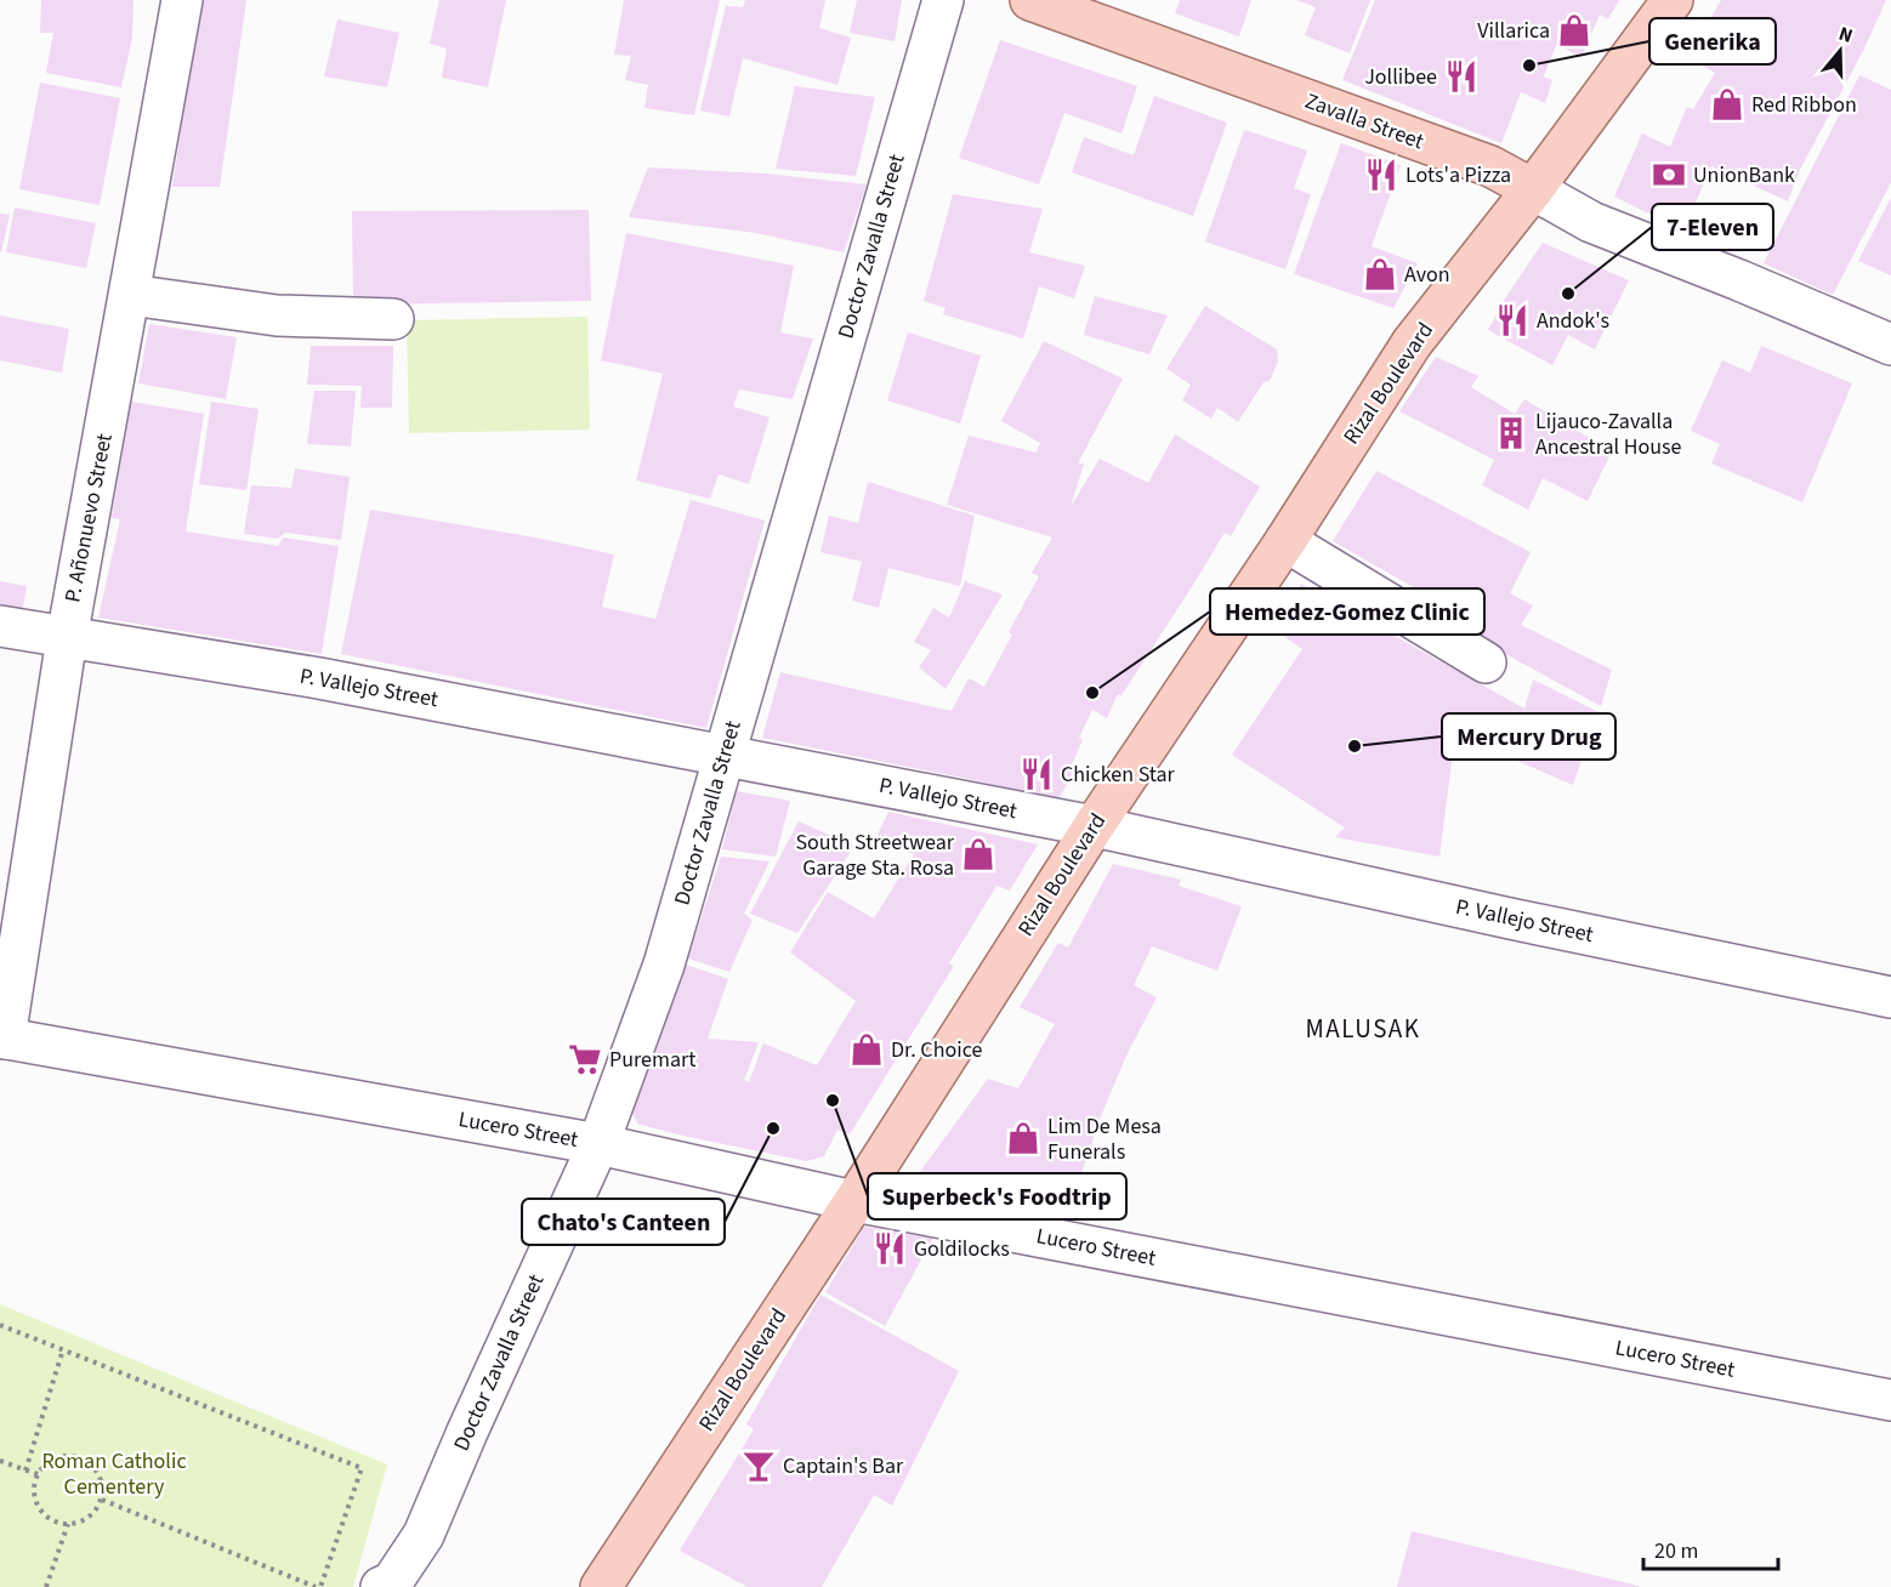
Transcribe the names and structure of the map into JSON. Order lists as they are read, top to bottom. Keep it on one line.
{"streets":{"main road":["Zavalla Street","Rizal Boulevard"],"street":["Doctor Zavalla Street","P. Añonuevo Street","P. Vallejo Street","Lucero Street"]},"crossings":[["Zavalla Street","Rizal Boulevard"],["Doctor Zavalla Street","P. Vallejo Street"],["Doctor Zavalla Street","Lucero Street"],["Rizal Boulevard","P. Vallejo Street"],["Rizal Boulevard","Lucero Street"],["P. Añonuevo Street","P. Vallejo Street"],["P. Añonuevo Street","Lucero Street"]],"districts":["MALUSAK"],"parks":["Roman Catholic Cementery"],"places":{"shop":["Villarica","Red Ribbon","Avon","South Streetwear Garage Sta. Rosa","Dr. Choice","Lim De Mesa Funerals"],"other":["Generika","7-Eleven","Hemedez-Gomez Clinic","Mercury Drug","Superbeck's Foodtrip","Chato's Canteen"],"restaurant":["Jollibee","Lots'a Pizza","Andok's","Chicken Star","Goldilocks"],"bank":["UnionBank"],"building":["Lijauco-Zavalla Ancestral House"],"supermarket":["Puremart"],"bar":["Captain's Bar"]},"scale_bar":"20 m","north":"top"}
